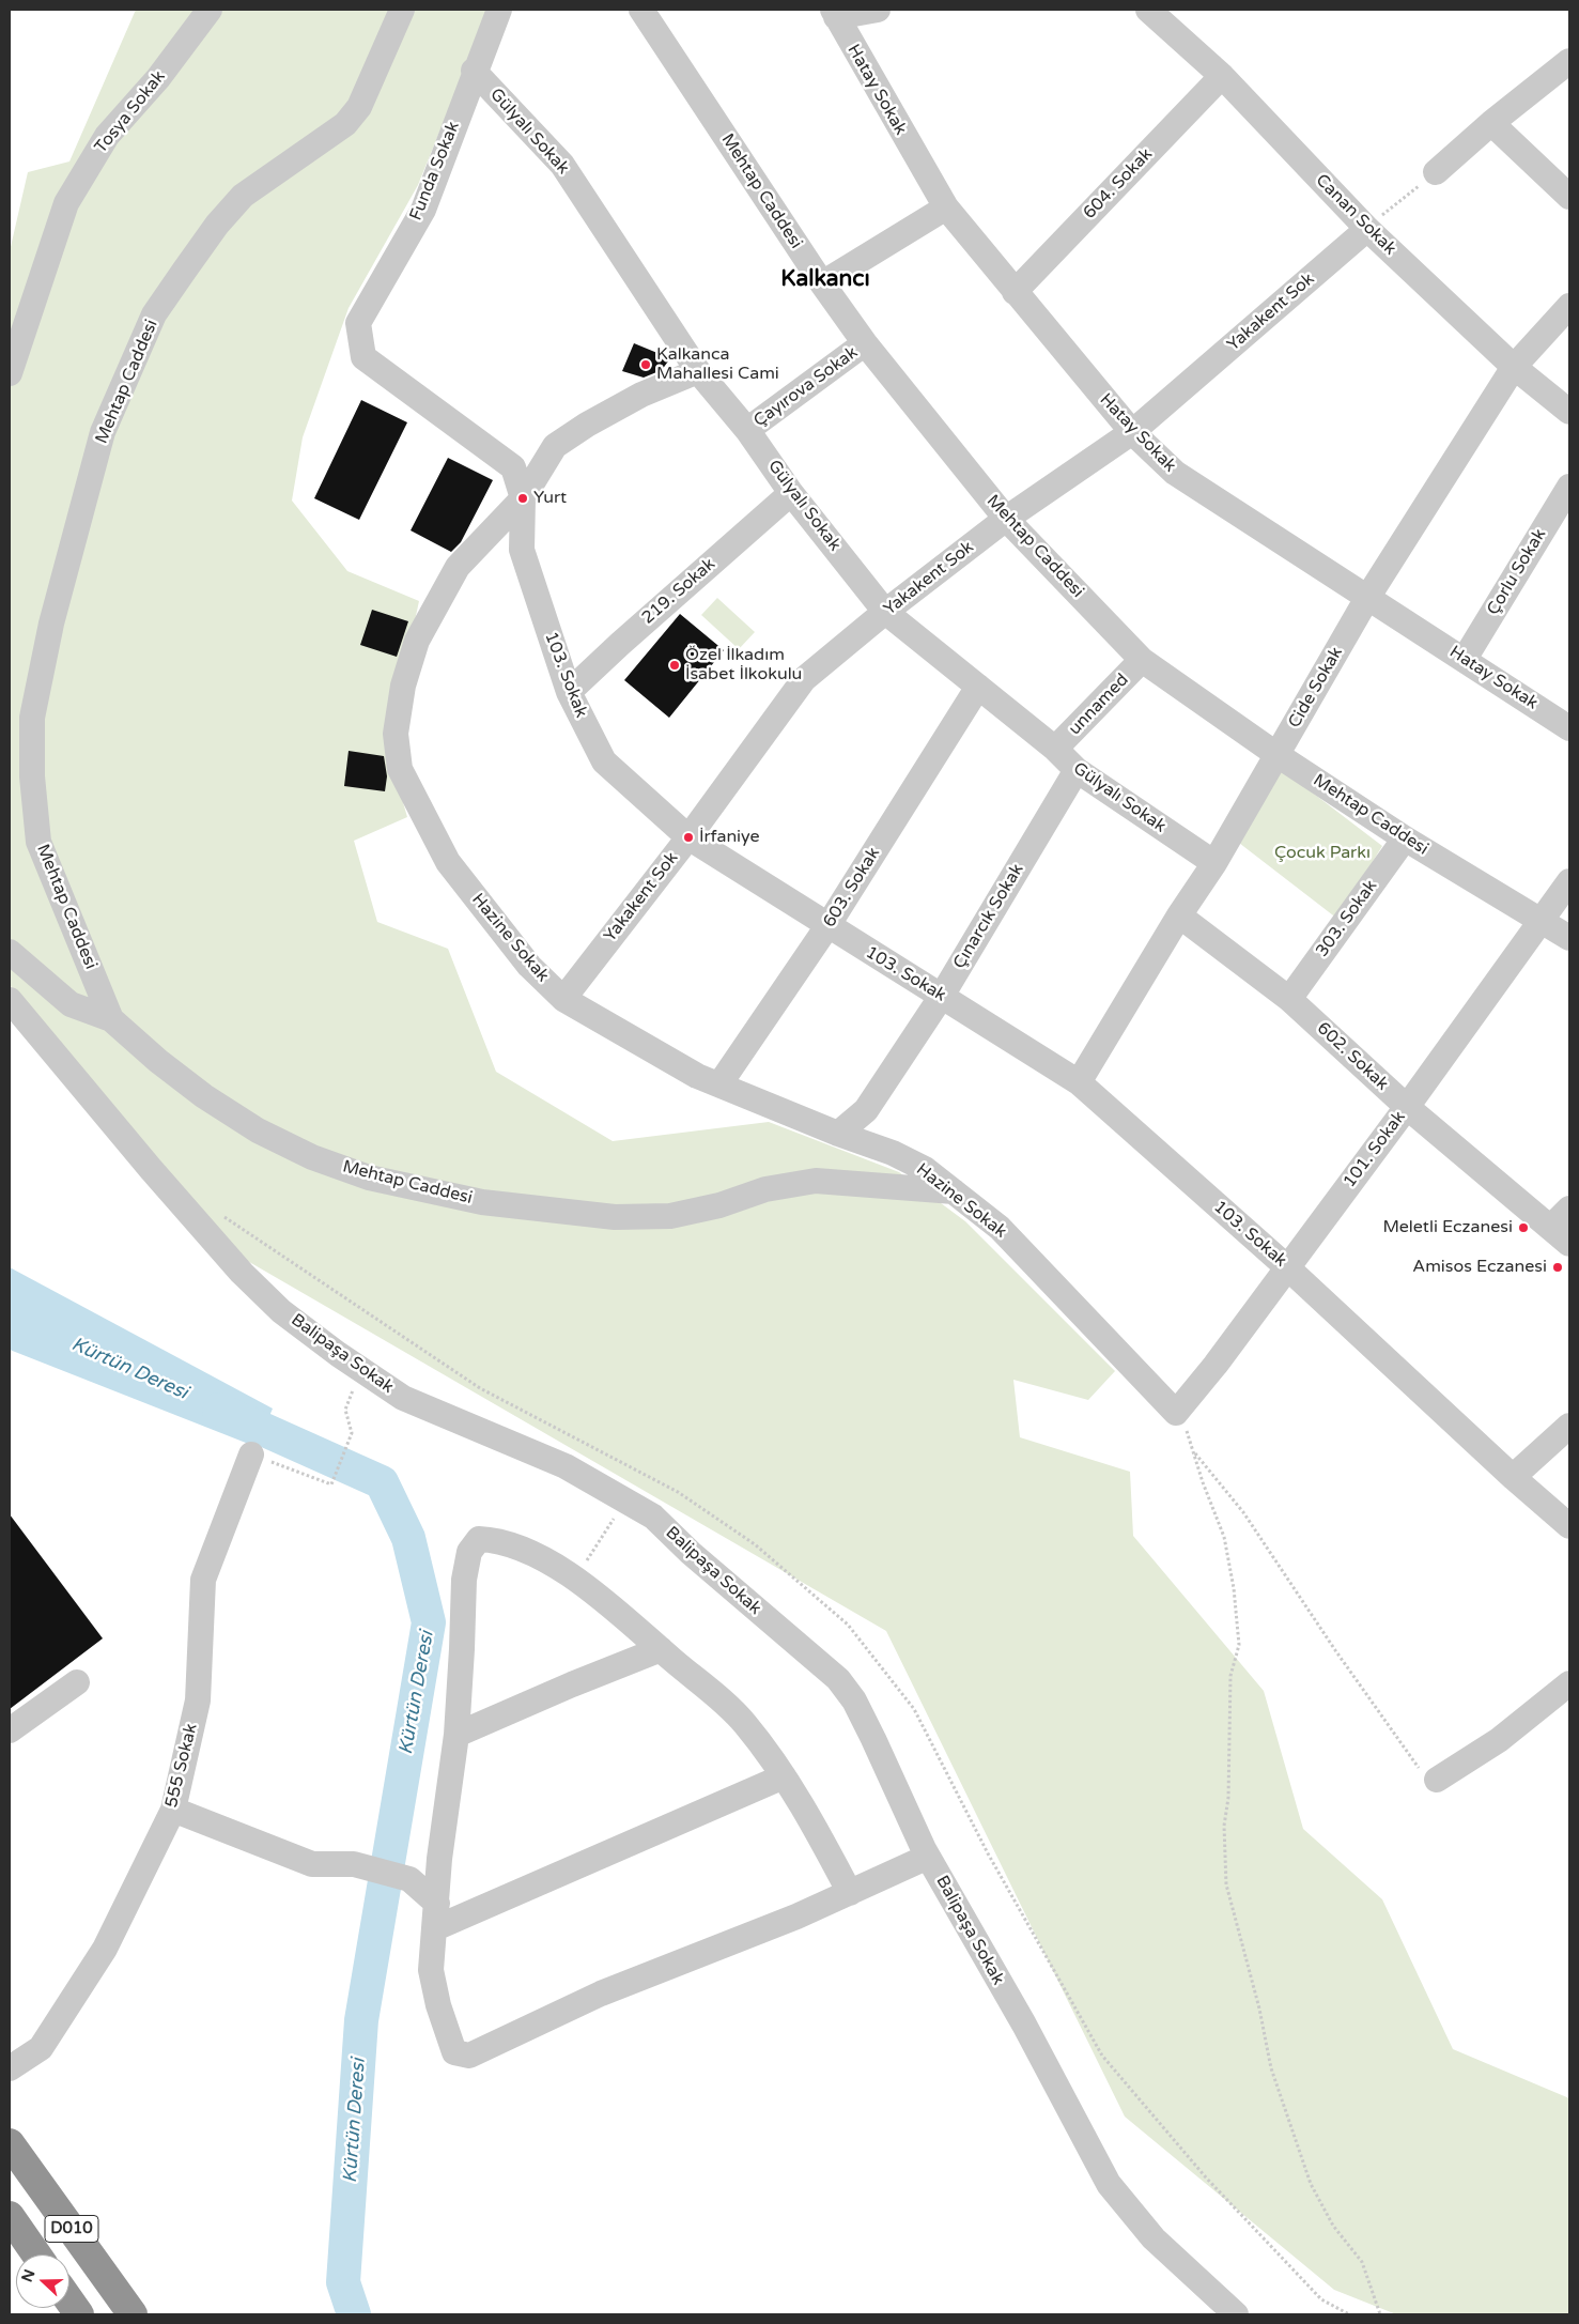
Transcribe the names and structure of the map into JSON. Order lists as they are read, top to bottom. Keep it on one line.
{"streets":{"highway":["D010"],"street":["Hatay Sokak","Tosya Sokak","Gülyalı Sokak","Funda Sokak","604. Sokak","Mehtap Caddesi","Canan Sokak","Yakakent Sok","Çayırova Sokak","Çorlu Sokak","219. Sokak","103. Sokak","Cide Sokak","unnamed","603. Sokak","Çınarcık Sokak","303. Sokak","Hazine Sokak","602. Sokak","101. Sokak","Balipaşa Sokak","555 Sokak"]},"crossings":[["Hatay Sokak","604. Sokak"],["Hatay Sokak","Yakakent Sok"],["Hatay Sokak","Çorlu Sokak"],["Hatay Sokak","Cide Sokak"],["Gülyalı Sokak","Funda Sokak"],["Gülyalı Sokak","Yakakent Sok"],["Gülyalı Sokak","Çayırova Sokak"],["Gülyalı Sokak","219. Sokak"],["Gülyalı Sokak","Cide Sokak"],["Gülyalı Sokak","unnamed"],["Gülyalı Sokak","603. Sokak"],["Gülyalı Sokak","Çınarcık Sokak"],["Gülyalı Sokak","Hazine Sokak"],["Funda Sokak","103. Sokak"],["604. Sokak","Canan Sokak"],["Mehtap Caddesi","Yakakent Sok"],["Mehtap Caddesi","Çayırova Sokak"],["Mehtap Caddesi","Cide Sokak"],["Mehtap Caddesi","unnamed"],["Mehtap Caddesi","303. Sokak"],["Mehtap Caddesi","Hazine Sokak"],["Mehtap Caddesi","101. Sokak"],["Canan Sokak","Yakakent Sok"],["Canan Sokak","Cide Sokak"],["Yakakent Sok","103. Sokak"],["Yakakent Sok","Hazine Sokak"],["219. Sokak","103. Sokak"],["103. Sokak","Cide Sokak"],["103. Sokak","603. Sokak"],["103. Sokak","Çınarcık Sokak"],["103. Sokak","Hazine Sokak"],["103. Sokak","101. Sokak"],["Cide Sokak","602. Sokak"],["603. Sokak","Hazine Sokak"],["Çınarcık Sokak","Hazine Sokak"],["303. Sokak","602. Sokak"],["Hazine Sokak","101. Sokak"],["602. Sokak","101. Sokak"]],"districts":["Kalkancı"],"water":["Kürtün Deresi"],"parks":["Çocuk Parkı"],"places":["Kalkanca Mahallesi Cami","Yurt","Özel İlkadım İsabet İlkokulu","İrfaniye","Meletli Eczanesi","Amisos Eczanesi"],"north":"left"}
